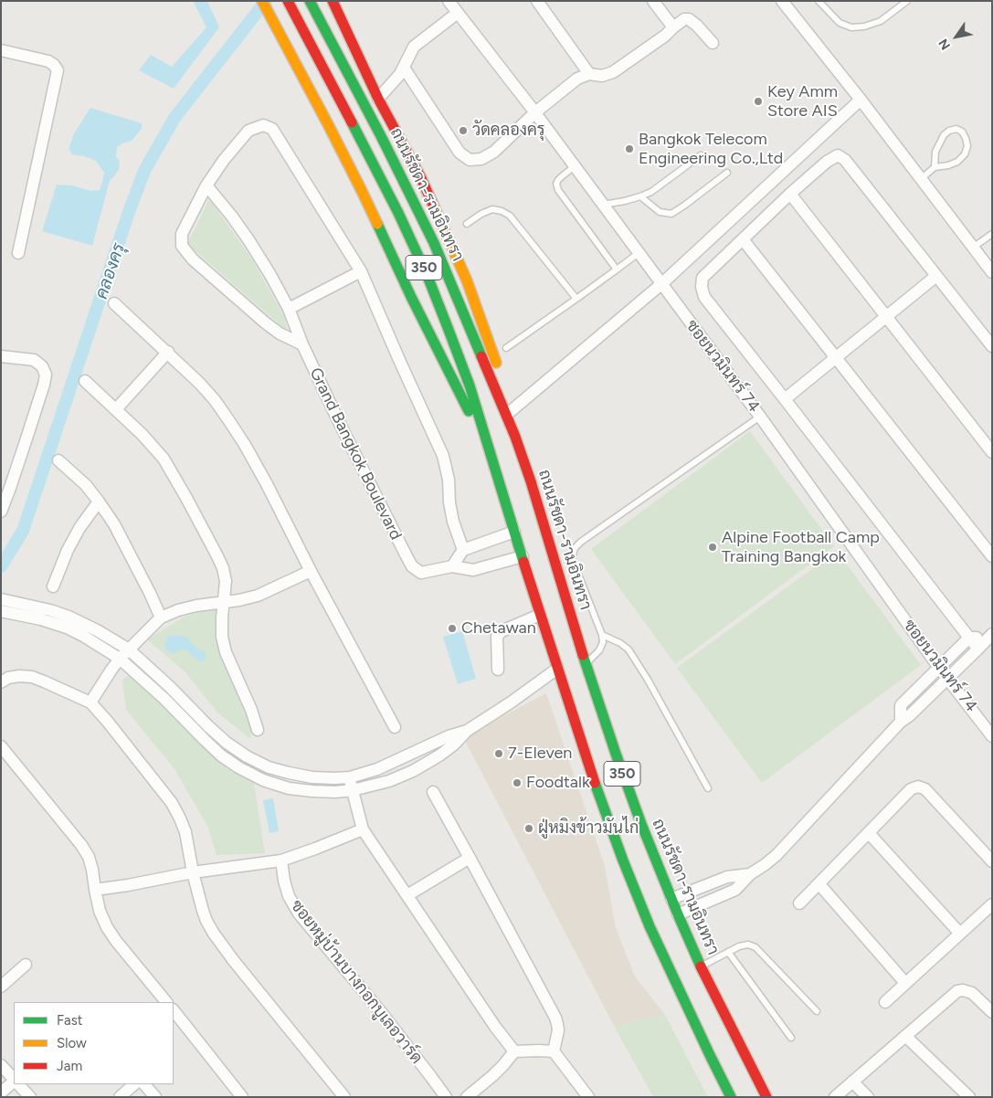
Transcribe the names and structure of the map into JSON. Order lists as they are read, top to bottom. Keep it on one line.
{"streets":{"main road":["ถนนรัชดา-รามอินทรา","350"],"street":["ซอยนวมินทร์ 74","Grand Bangkok Boulevard","ซอยหมู่บ้านบางกอกบูเลอวาร์ด"]},"crossings":[["ถนนรัชดา-รามอินทรา","Grand Bangkok Boulevard"]],"water":["คลองครุ"],"places":["Key Amm Store AIS","วัดคลองครุ","Bangkok Telecom Engineering Co.,Ltd","Alpine Football Camp Training Bangkok","Chetawan","7-Eleven","Foodtalk","ฝู่หมิงข้าวมันไก่"],"legend":["Fast","Slow","Jam"],"north":"bottom left"}
